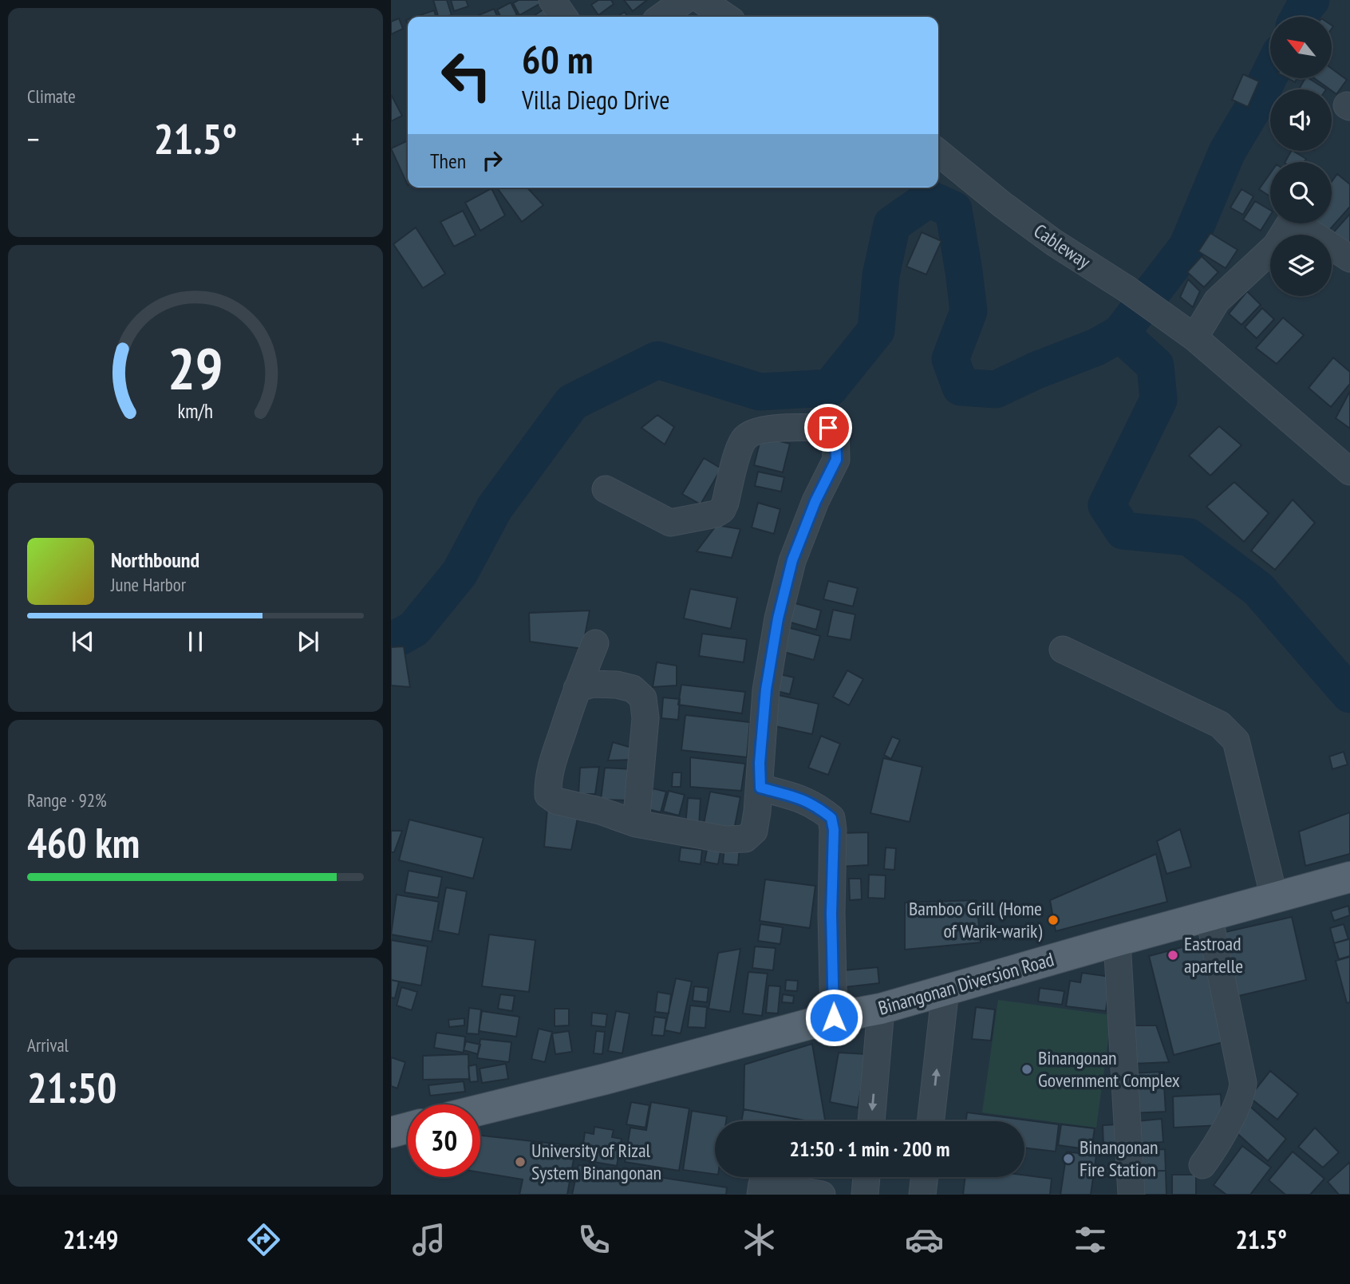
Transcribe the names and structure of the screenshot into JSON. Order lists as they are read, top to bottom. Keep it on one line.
{"streets":{"main road":["Binangonan Diversion Road"],"street":["Cableway"]},"places":["Bamboo Grill (Home of Warik-warik)","Eastroad apartelle","Binangonan Government Complex","Binangonan Fire Station","University of Rizal System Binangonan"],"north":"top left","page":{"tile":["Climate",["Range · 92%","460 km"],["Arrival","21:50"]],"turn":["60 m","Villa Diego Drive"],"heat":["−","21.5°","+"],"then":"Then","song":["Northbound","June Harbor"],"limit":"30","trip":"21:50 · 1 min · 200 m","tabs":["21:49","21.5°"],"gauge":["29","km/h"]}}
